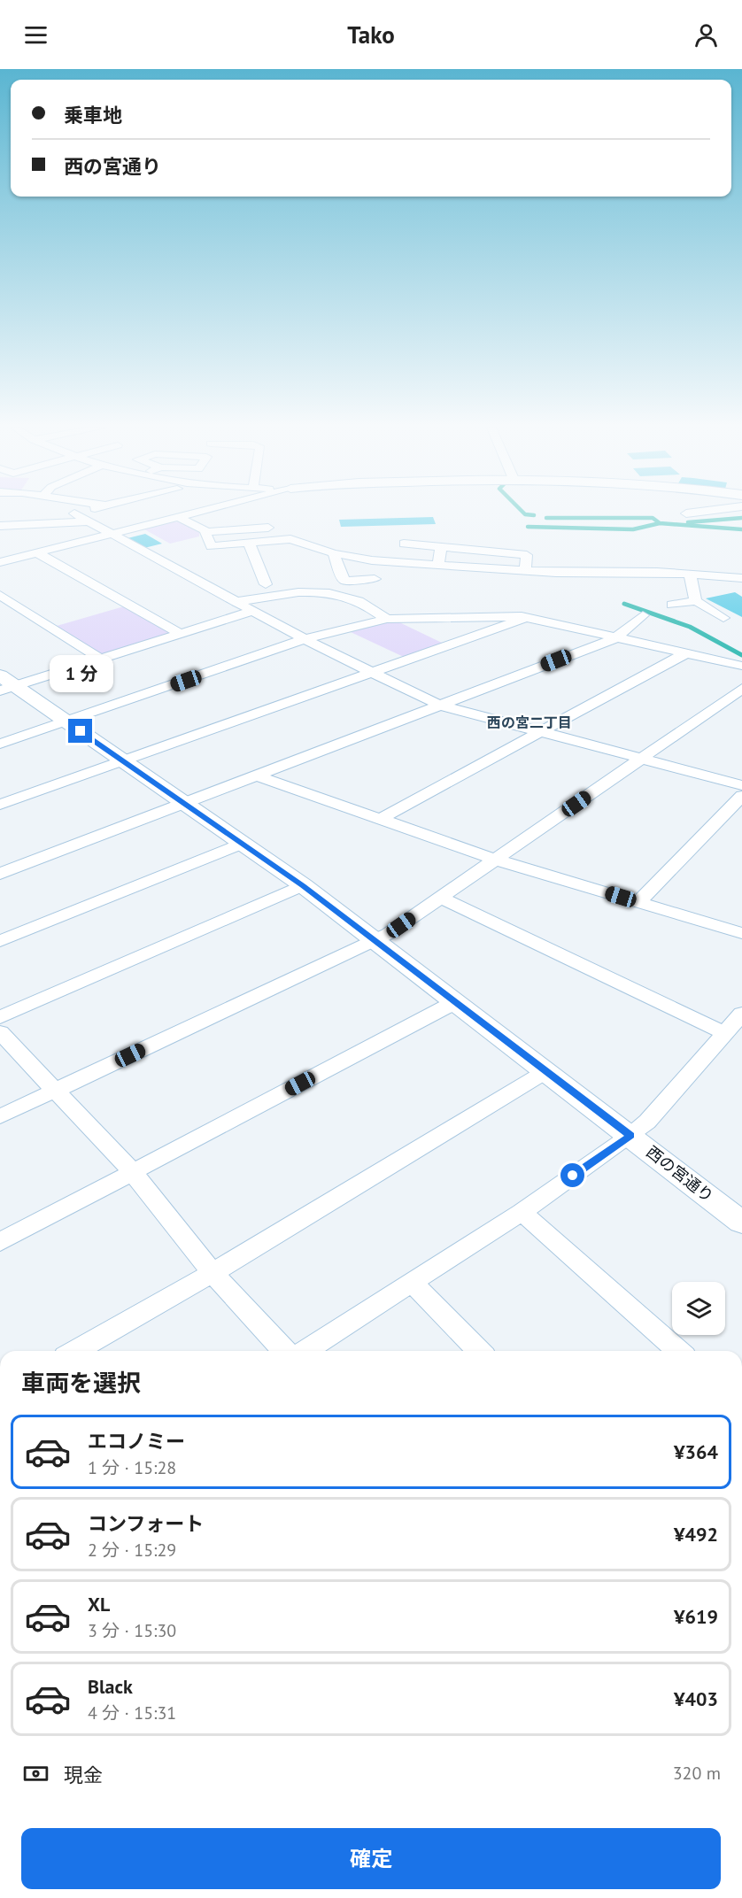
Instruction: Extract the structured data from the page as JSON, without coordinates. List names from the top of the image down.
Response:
{
  "streets": {
    "street": ["西の宮通り"]
  },
  "districts": ["西の宮二丁目"],
  "page": {
    "header": "Tako",
    "banner": ["乗車地", "西の宮通り"],
    "bubble": "1 分",
    "heading": "車両を選択",
    "list": [
      {
        "name": "エコノミー",
        "note": "1 分 · 15:28",
        "value": "¥364"
      },
      {
        "name": "コンフォート",
        "note": "2 分 · 15:29",
        "value": "¥492"
      },
      {
        "name": "XL",
        "note": "3 分 · 15:30",
        "value": "¥619"
      },
      {
        "name": "Black",
        "note": "4 分 · 15:31",
        "value": "¥403"
      }
    ],
    "pay": ["現金", "320 m"],
    "buttons": "確定"
  }
}
